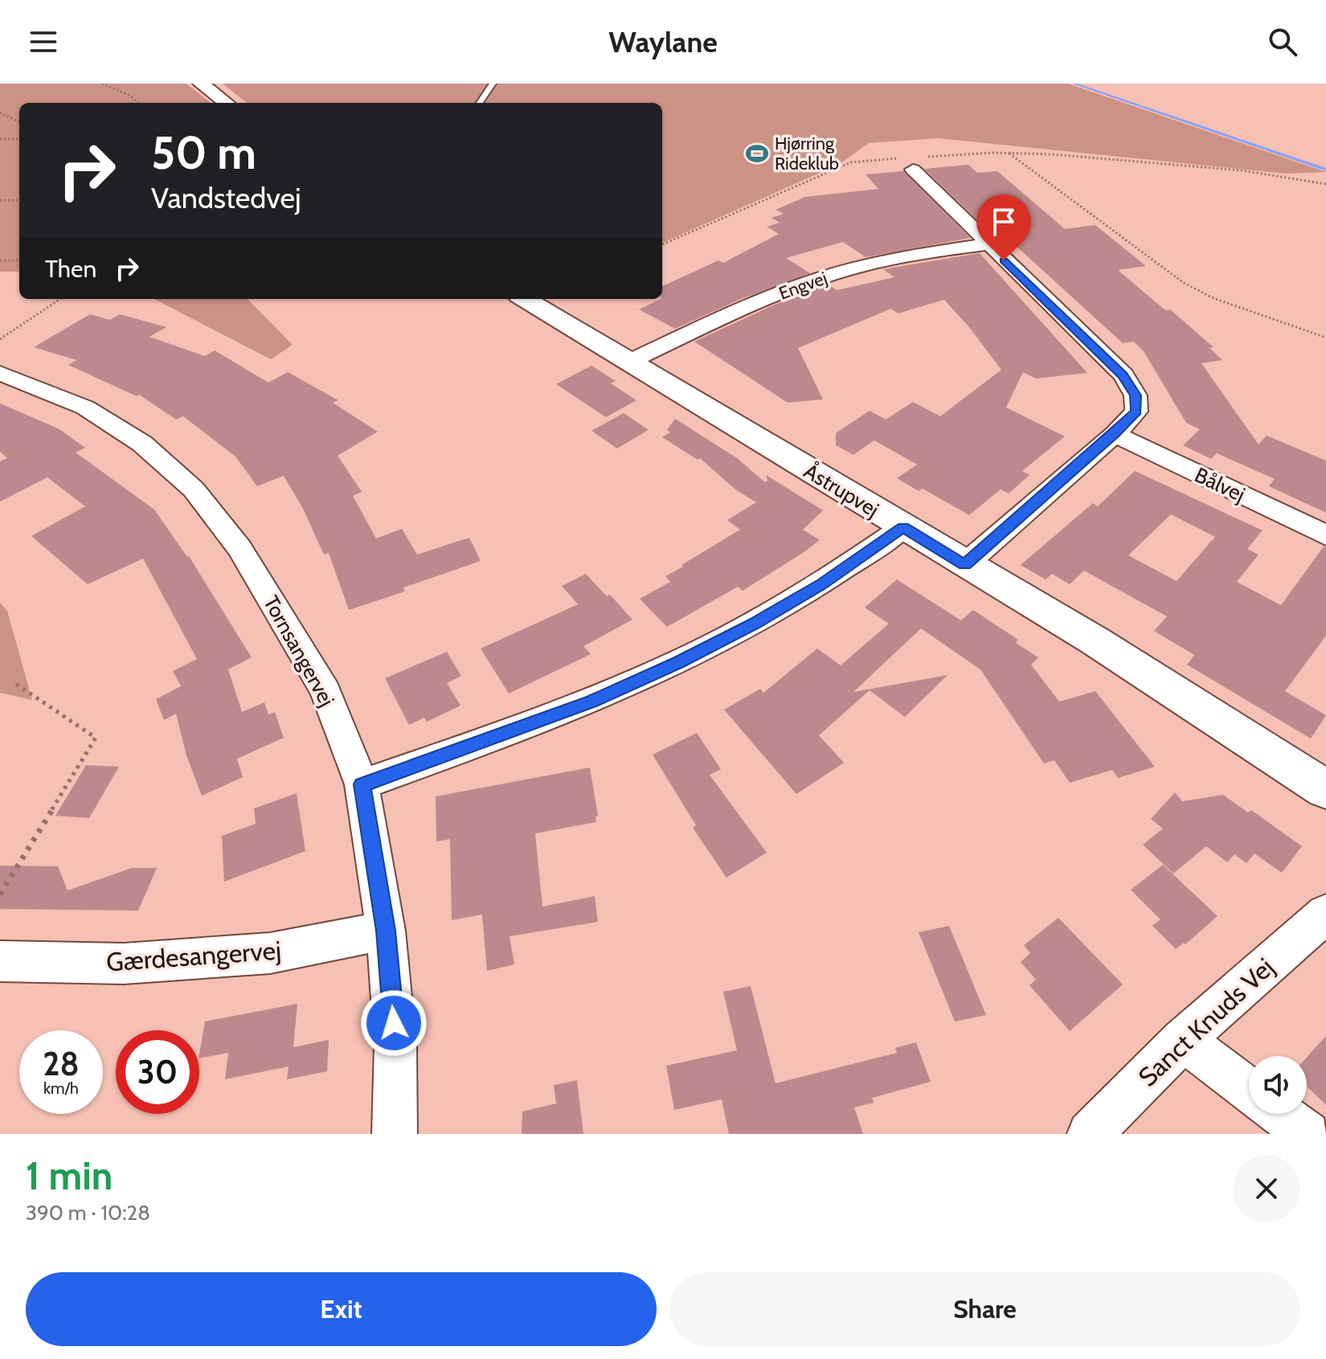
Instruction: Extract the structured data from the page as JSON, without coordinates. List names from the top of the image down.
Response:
{
  "streets": {
    "street": [
      "Engvej",
      "Bålvej",
      "Åstrupvej",
      "Tornsangervej",
      "Gærdesangervej",
      "Sanct Knuds Vej"
    ]
  },
  "crossings": [
    ["Engvej", "Åstrupvej"],
    ["Tornsangervej", "Gærdesangervej"]
  ],
  "places": {
    "sports": ["Hjørring Rideklub"]
  },
  "page": {
    "header": "Waylane",
    "turn": ["50 m", "Vandstedvej"],
    "then": "Then",
    "speed": "28 km/h",
    "limit": "30",
    "heading": ["1 min", "390 m · 10:28"],
    "buttons": ["Exit", "Share"]
  }
}
